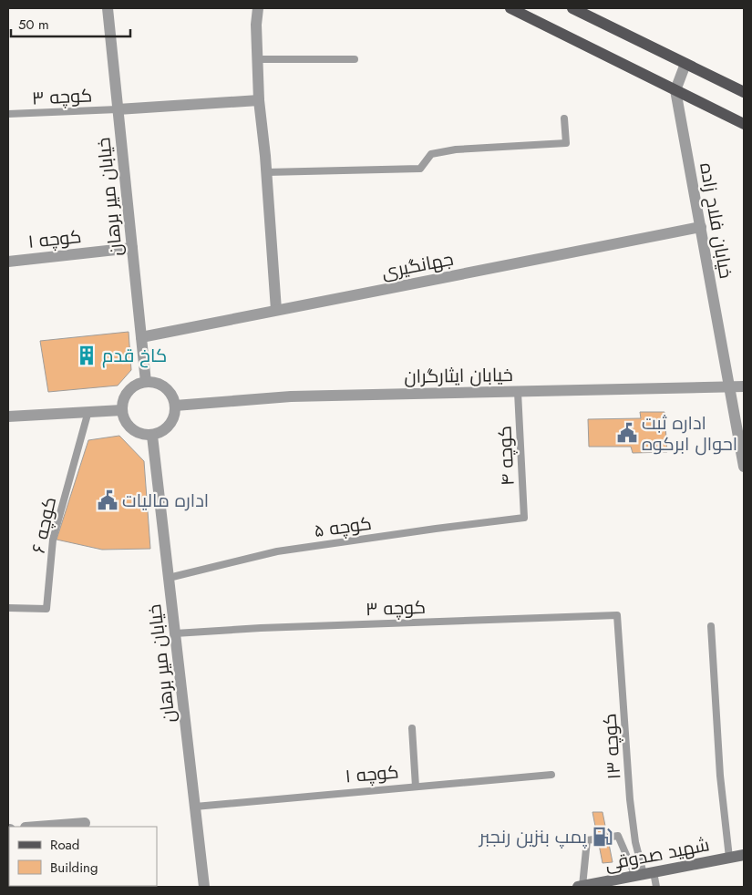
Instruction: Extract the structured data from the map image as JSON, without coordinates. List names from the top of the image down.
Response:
{
  "streets": {
    "main road": ["شهید صدوقی"],
    "street": [
      "خیابان میر برهان",
      "خیابان فلاح زاده",
      "کوچه ۱",
      "جهانگیری",
      "خیابان ایثارگران"
    ],
    "lane": [
      "کوچه ۳",
      "کوچه ۴",
      "کوچه ۶",
      "کوچه ۵",
      "کوچه ۱۳"
    ]
  },
  "crossings": [
    ["کوچه ۳", "خیابان میر برهان"],
    ["کوچه ۳", "کوچه ۱۳"],
    ["خیابان میر برهان", "کوچه ۱"],
    ["خیابان میر برهان", "جهانگیری"],
    ["خیابان میر برهان", "خیابان ایثارگران"],
    ["خیابان میر برهان", "کوچه ۵"],
    ["خیابان فلاح زاده", "جهانگیری"],
    ["خیابان فلاح زاده", "خیابان ایثارگران"],
    ["خیابان ایثارگران", "کوچه ۴"],
    ["کوچه ۴", "کوچه ۵"],
    ["کوچه ۱۳", "شهید صدوقی"]
  ],
  "places": {
    "building": ["کاخ قدم"],
    "public building": ["اداره ثبت احوال ابرکوه", "اداره مالیات"],
    "fuel station": ["پمپ بنزین رنجبر"]
  },
  "legend": ["Road", "Building"],
  "scale_bar": "50 m"
}
